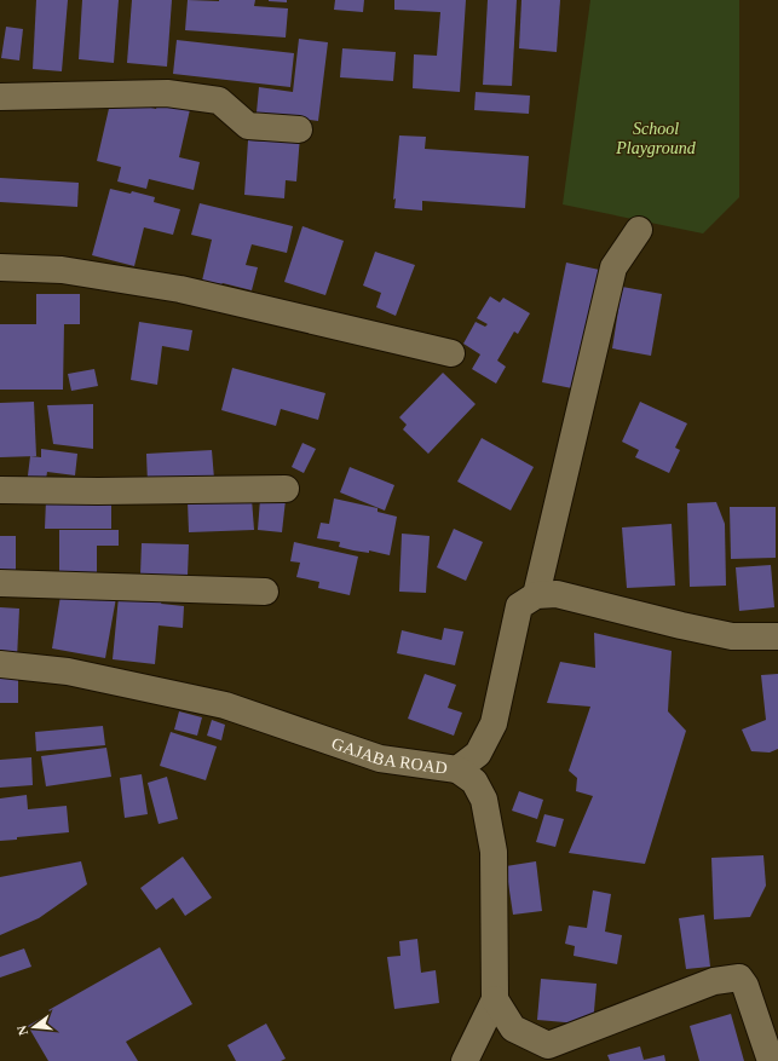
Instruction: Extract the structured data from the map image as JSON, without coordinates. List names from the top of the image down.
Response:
{
  "streets": {
    "street": ["GAJABA ROAD"]
  },
  "parks": ["School Playground"],
  "north": "left"
}
